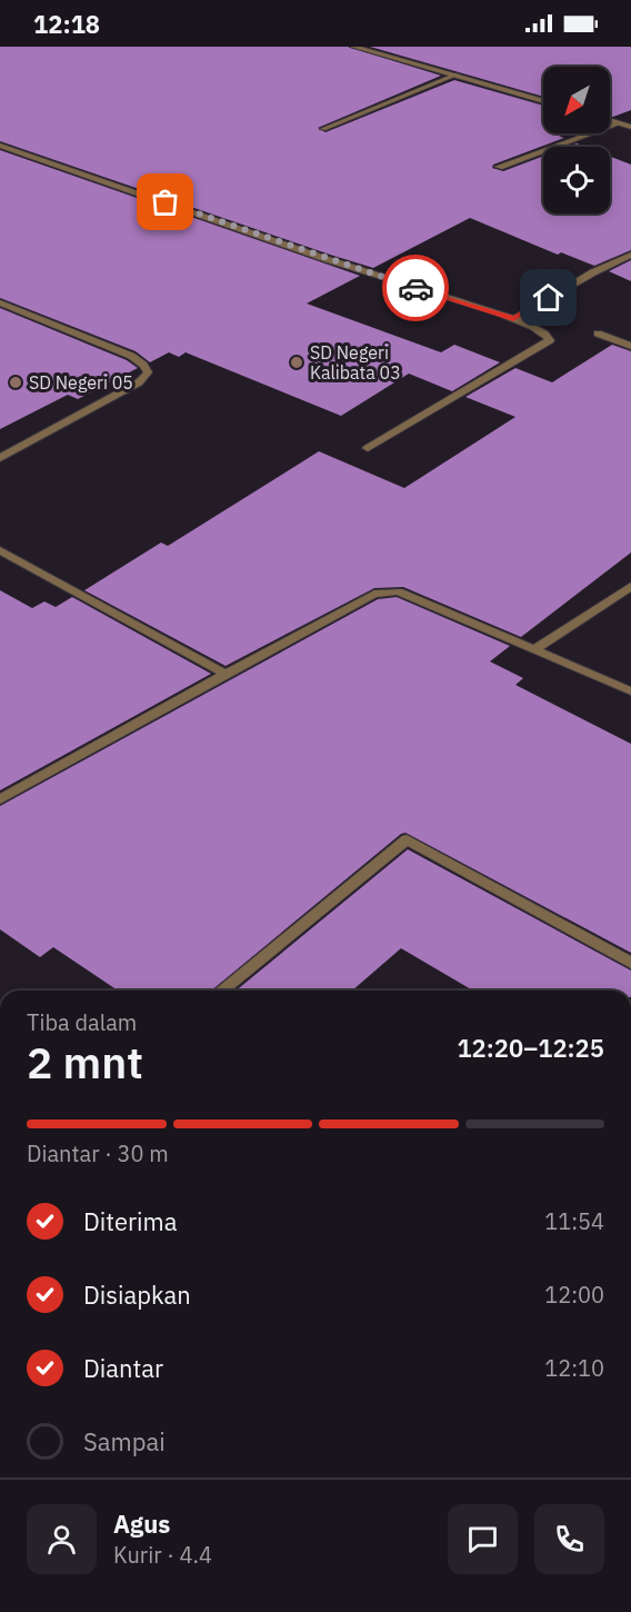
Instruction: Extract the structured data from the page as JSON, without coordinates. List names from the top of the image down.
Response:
{
  "places": ["SD Negeri Kalibata 03", "SD Negeri 05"],
  "north": "bottom left",
  "page": {
    "status": "12:18",
    "heading": ["2 mnt", "Tiba dalam", "12:20–12:25"],
    "panel": ["Agus", "Kurir · 4.4"],
    "bar": "Diantar · 30 m",
    "list": [
      ["Diterima", "11:54"],
      ["Disiapkan", "12:00"],
      ["Diantar", "12:10"],
      "Sampai"
    ]
  }
}
